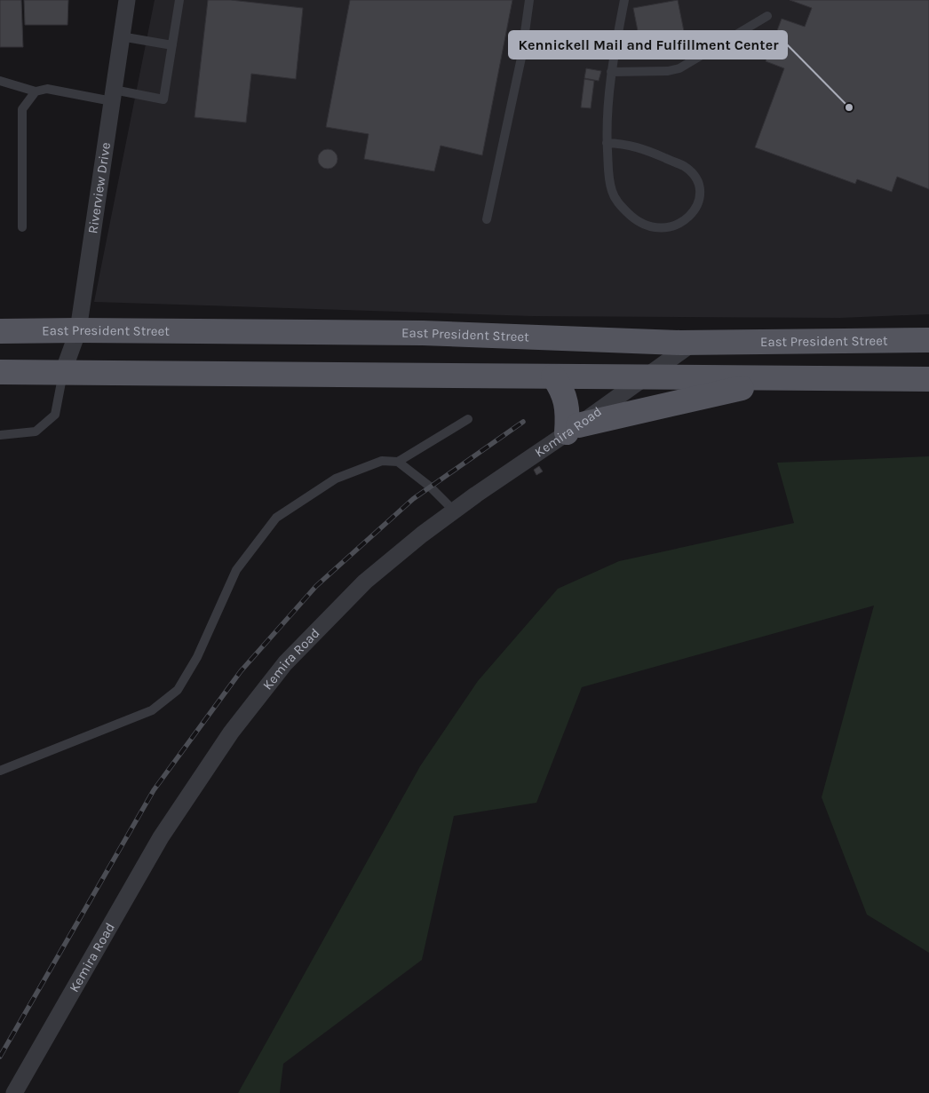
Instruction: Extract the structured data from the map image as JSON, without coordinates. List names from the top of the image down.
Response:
{
  "streets": {
    "main road": ["East President Street"],
    "street": ["Riverview Drive", "Kemira Road"]
  },
  "crossings": [
    ["Riverview Drive", "East President Street"],
    ["East President Street", "Kemira Road"]
  ],
  "places": ["Kennickell Mail and Fulfillment Center"]
}
